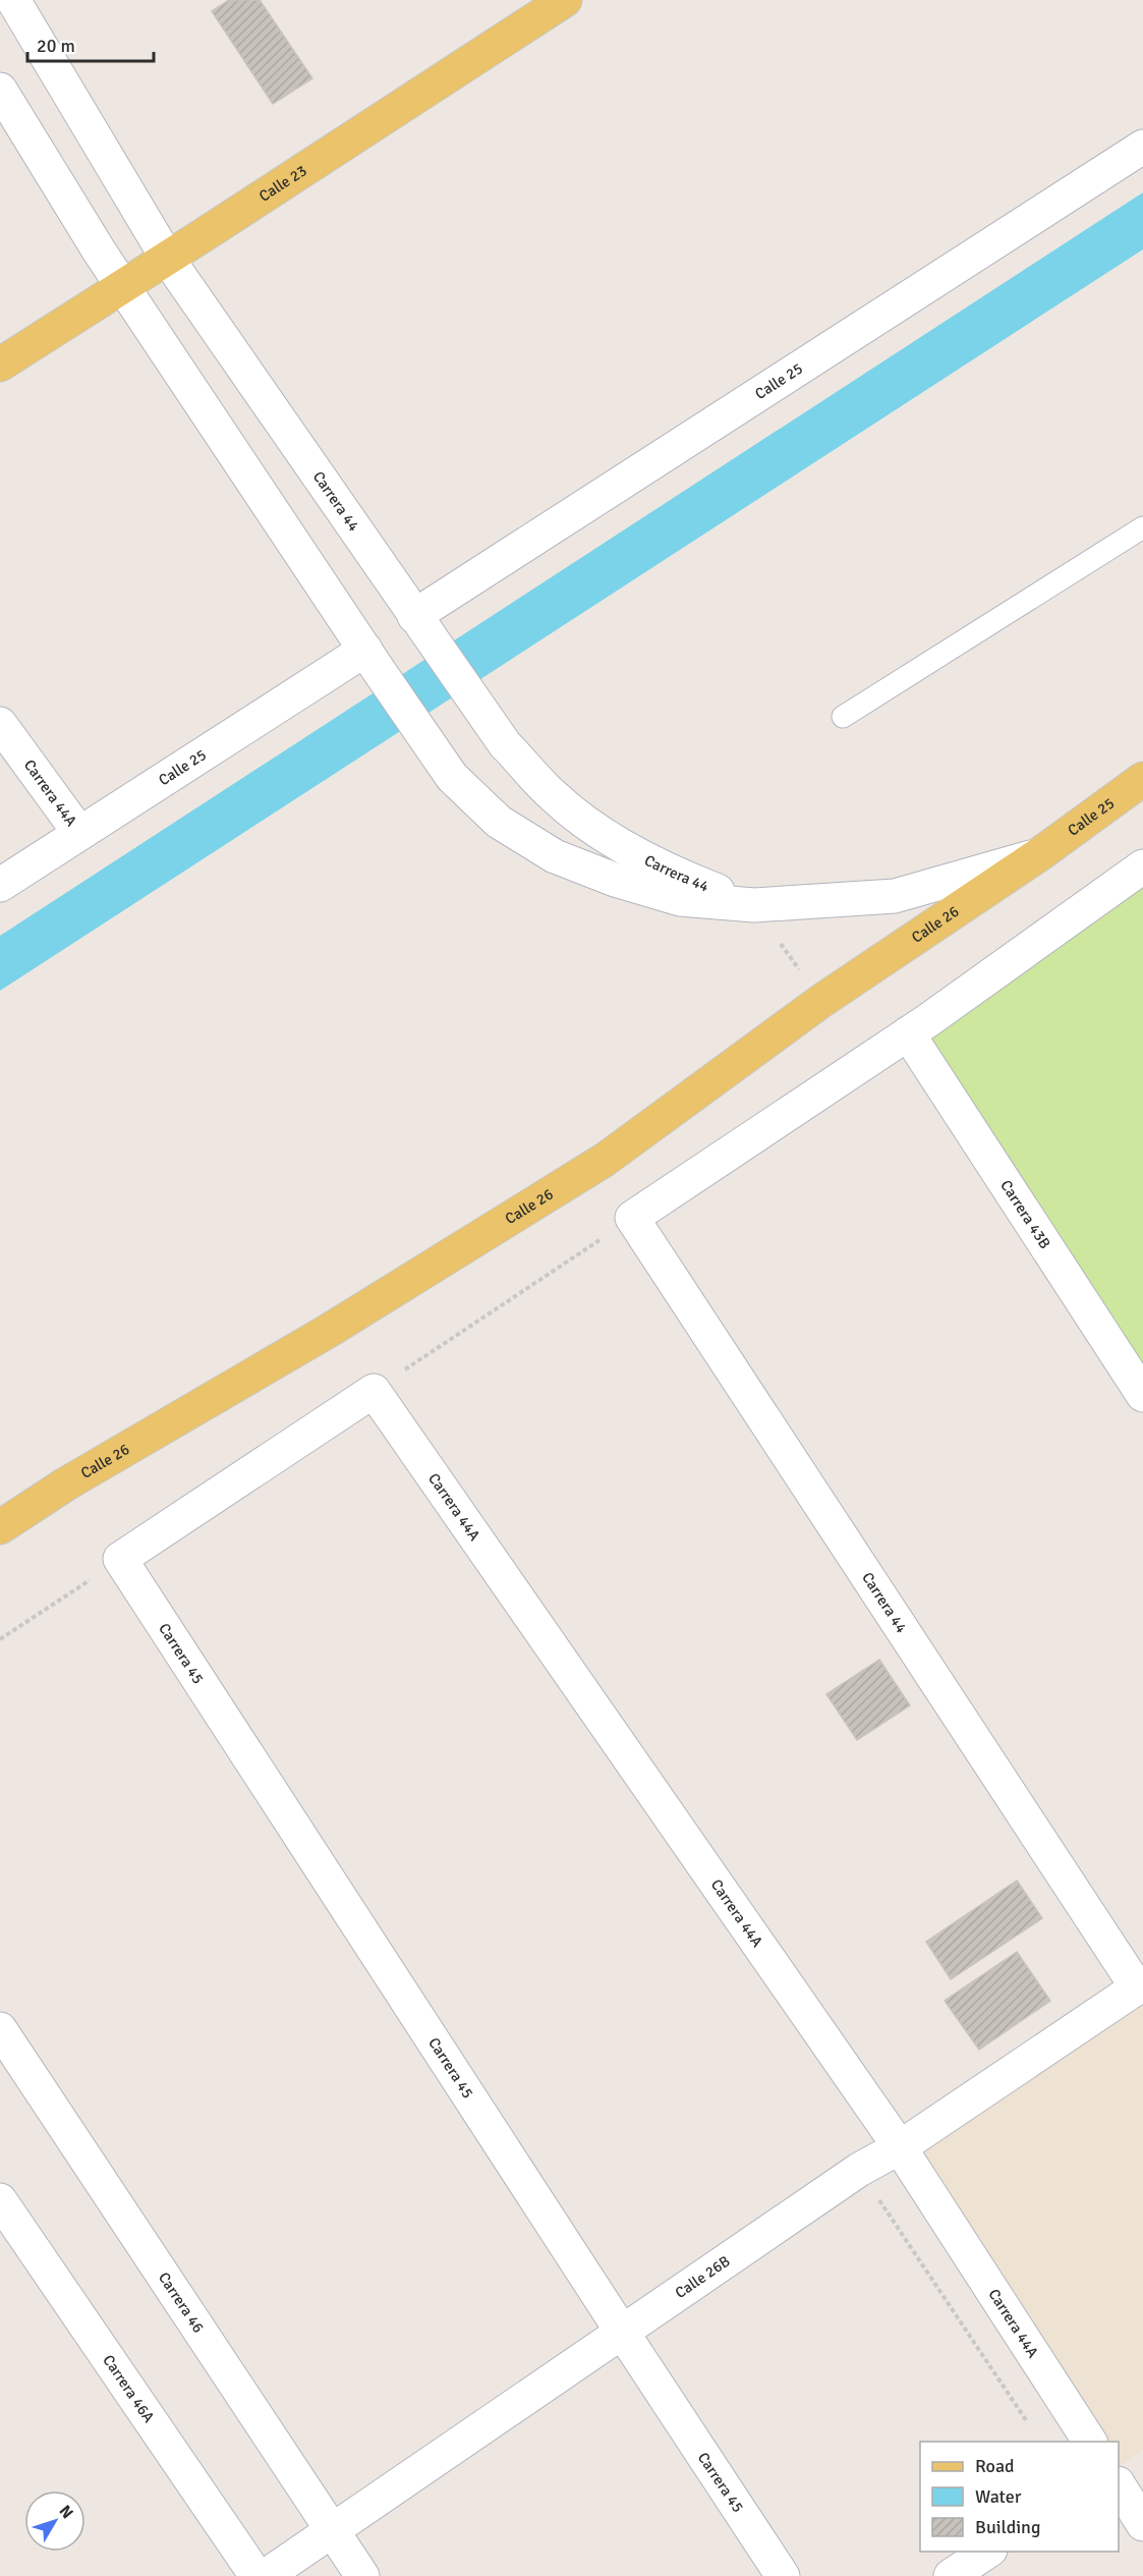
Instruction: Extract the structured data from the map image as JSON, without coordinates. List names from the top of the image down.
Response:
{
  "streets": {
    "main road": ["Calle 23", "Calle 25", "Calle 26"],
    "street": [
      "Carrera 44",
      "Carrera 44A",
      "Carrera 43B",
      "Carrera 45",
      "Calle 26B",
      "Carrera 46",
      "Carrera 46A"
    ]
  },
  "crossings": [
    ["Calle 23", "Carrera 44"],
    ["Calle 25", "Carrera 44"],
    ["Calle 25", "Carrera 44A"],
    ["Calle 25", "Calle 26"],
    ["Carrera 44", "Calle 26"],
    ["Carrera 44", "Calle 26B"],
    ["Carrera 44A", "Calle 26B"],
    ["Carrera 45", "Calle 26B"],
    ["Calle 26B", "Carrera 46"]
  ],
  "legend": ["Road", "Water", "Building"],
  "scale_bar": "20 m",
  "north": "top right"
}
